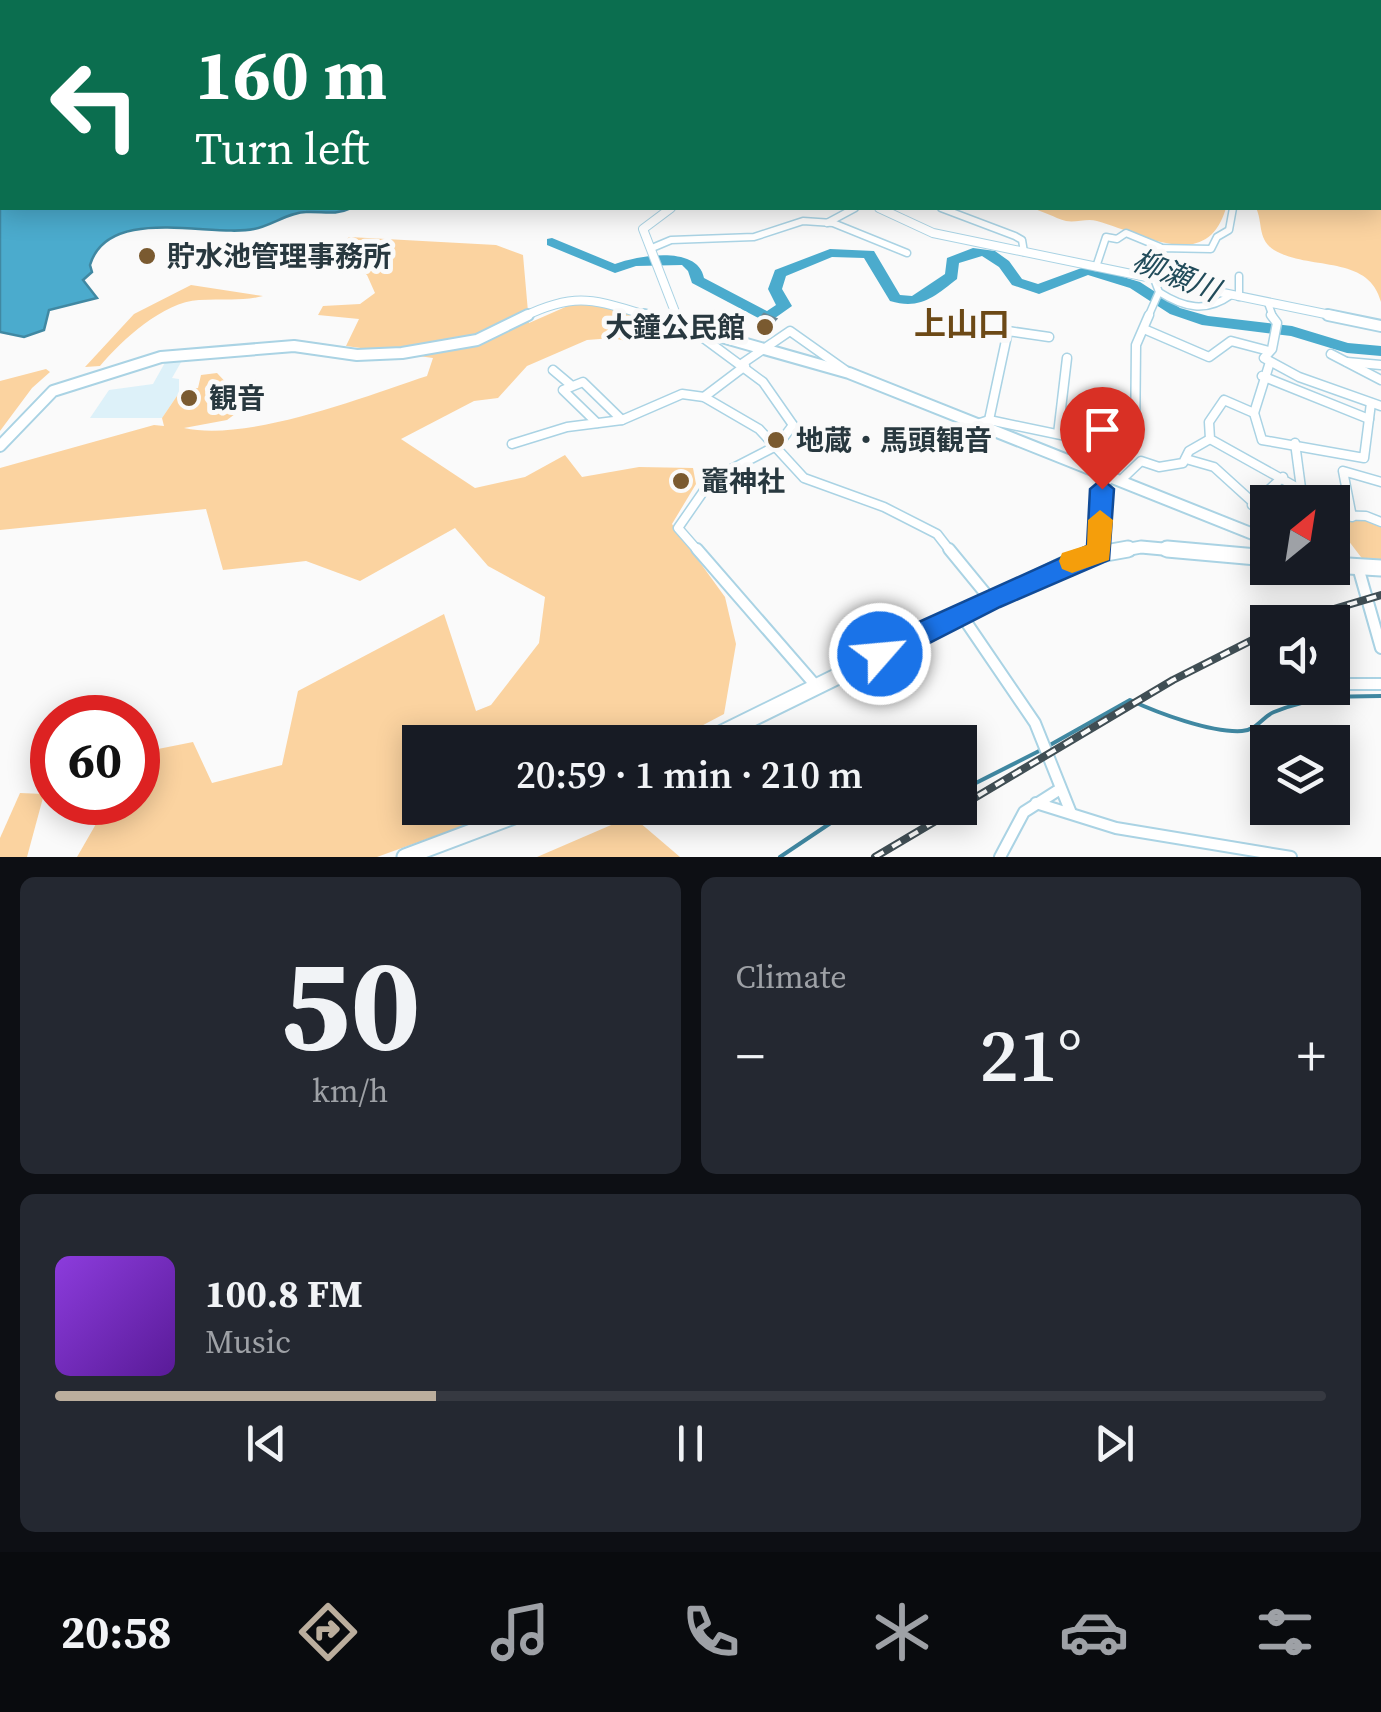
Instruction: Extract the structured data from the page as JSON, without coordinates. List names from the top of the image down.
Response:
{
  "districts": ["上山口"],
  "water": ["柳瀬川"],
  "places": [
    "貯水池管理事務所",
    "大鐘公民館",
    "観音",
    "地蔵・馬頭観音",
    "竈神社"
  ],
  "north": "top right",
  "page": {
    "turn": ["160 m", "Turn left"],
    "limit": "60",
    "trip": "20:59 · 1 min · 210 m",
    "tile": [
      ["50", "km/h"],
      "Climate"
    ],
    "heat": ["−", "21°", "+"],
    "song": ["100.8 FM", "Music"],
    "tabs": "20:58"
  }
}
